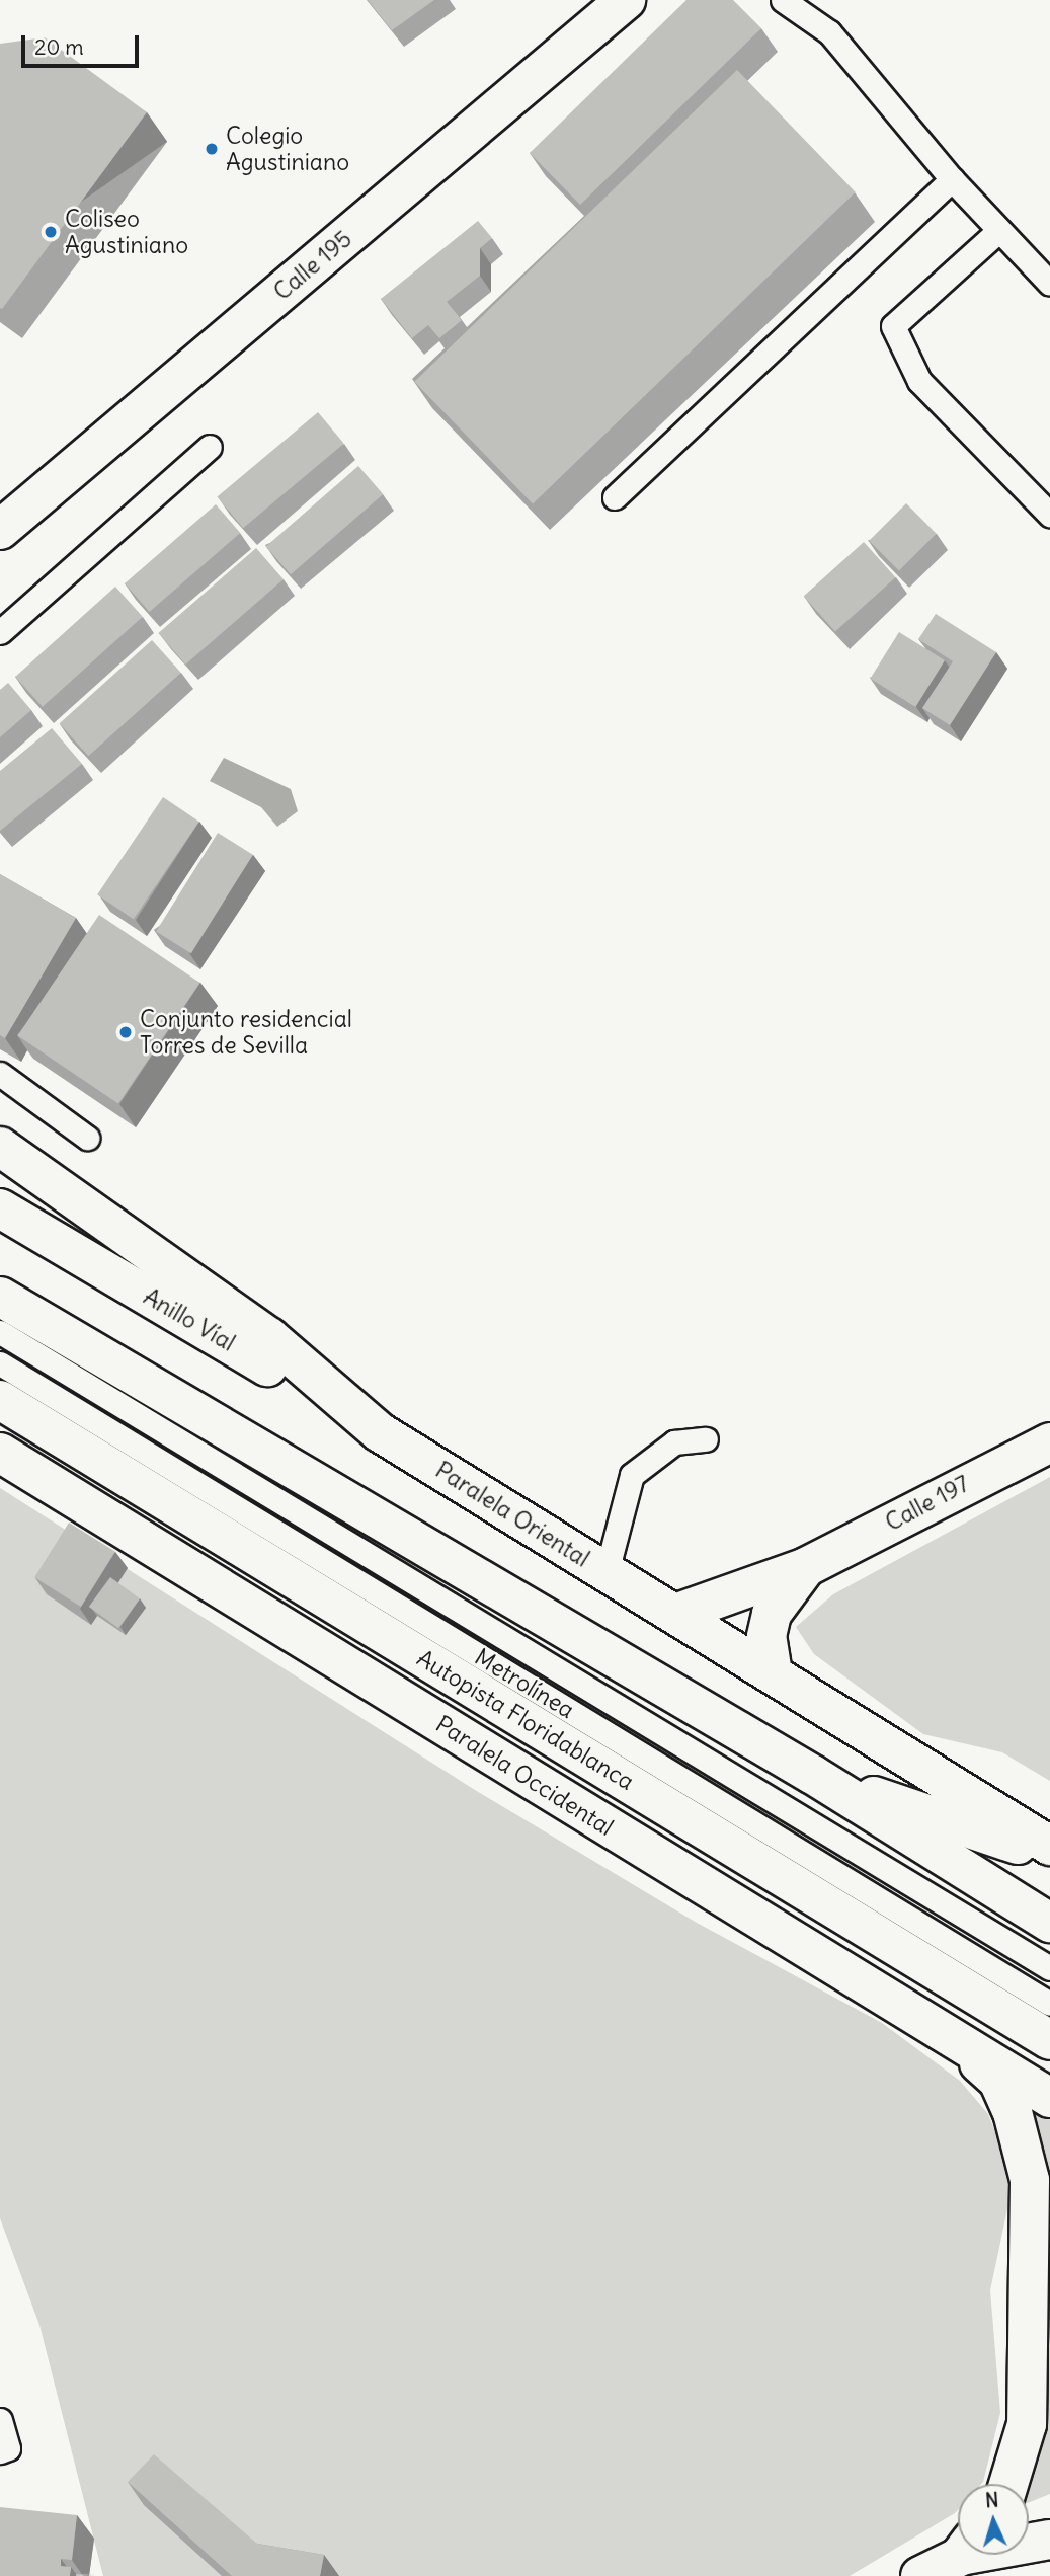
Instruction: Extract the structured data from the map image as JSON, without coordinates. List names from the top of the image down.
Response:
{
  "streets": {
    "main road": [
      "Calle 195",
      "Anillo Víal",
      "Calle 197",
      "Paralela Oriental",
      "Autopista Floridablanca",
      "Paralela Occidental"
    ],
    "lane": ["Metrolínea"]
  },
  "crossings": [
    ["Anillo Víal", "Paralela Oriental"],
    ["Calle 197", "Paralela Oriental"]
  ],
  "places": ["Colegio Agustiniano", "Coliseo Agustiniano", "Conjunto residencial Torres de Sevilla"],
  "scale_bar": "20 m",
  "north": "top"
}
